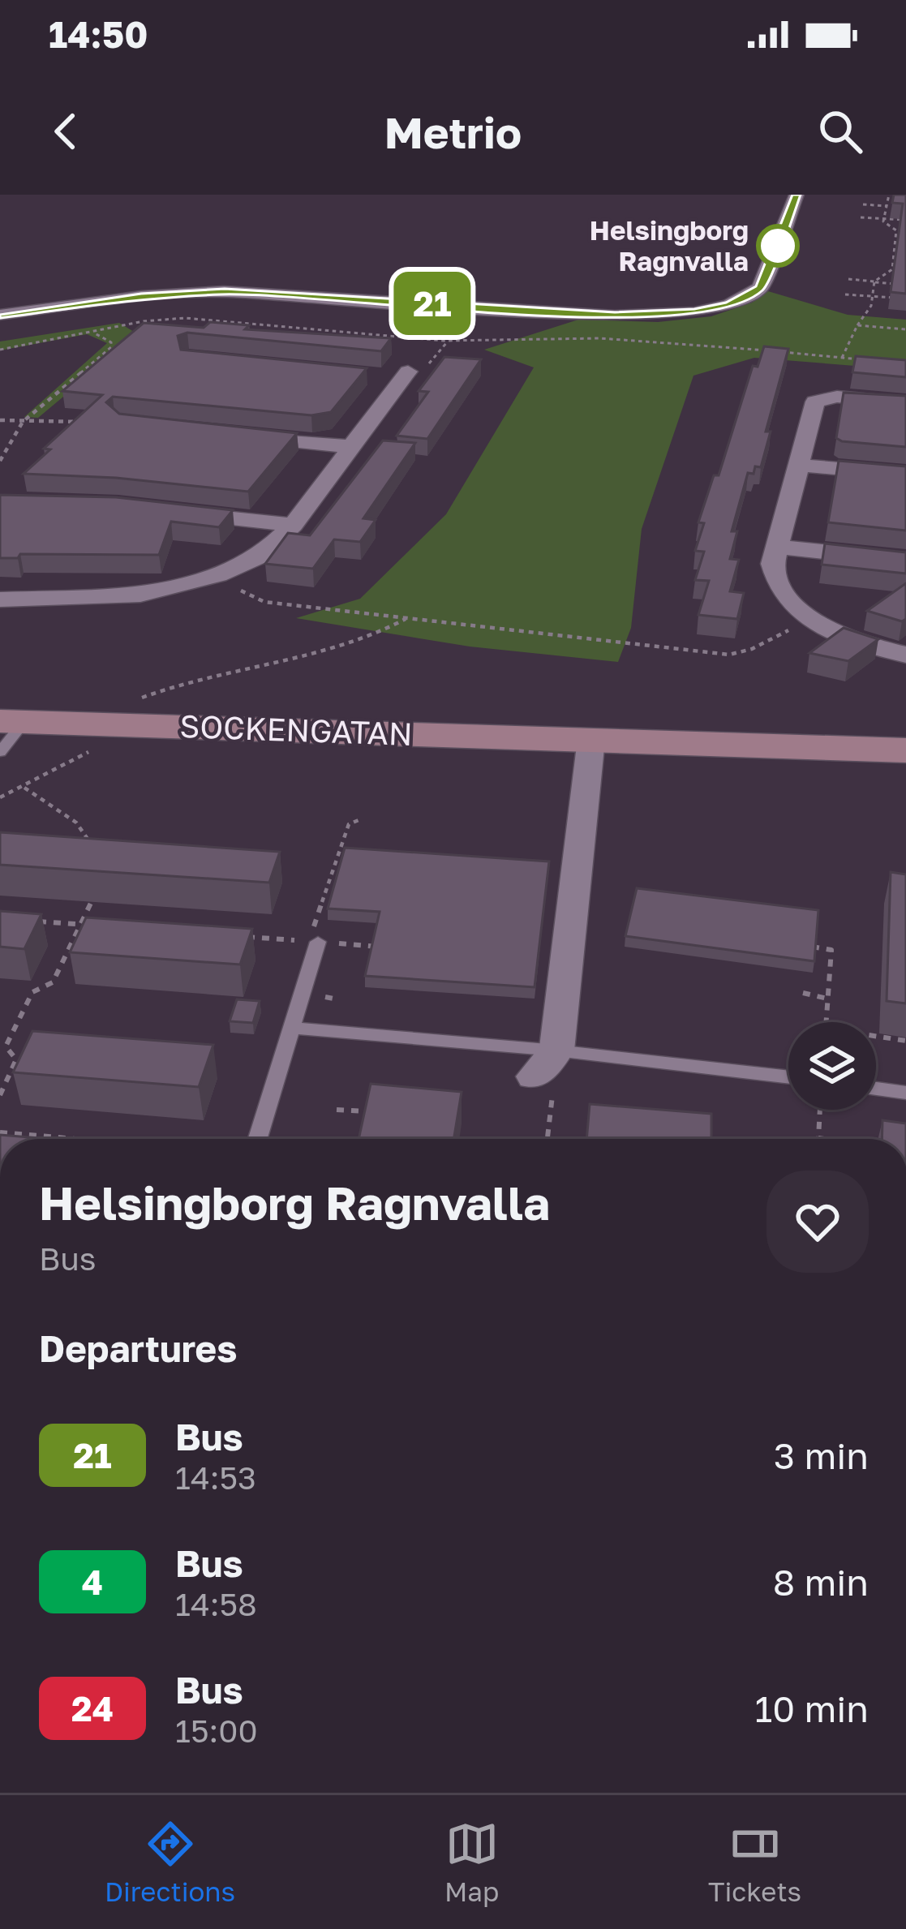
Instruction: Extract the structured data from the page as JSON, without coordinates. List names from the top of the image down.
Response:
{
  "streets": {
    "street": ["SOCKENGATAN"]
  },
  "places": ["Helsingborg Ragnvalla"],
  "lines": ["bus line 21"],
  "page": {
    "status": "14:50",
    "header": "Metrio",
    "on_map": "21",
    "heading": [
      ["Helsingborg Ragnvalla", "Bus"],
      "Departures"
    ],
    "list": [
      {
        "mark": "21",
        "name": "Bus",
        "note": "14:53",
        "value": "3 min"
      },
      {
        "mark": "4",
        "name": "Bus",
        "note": "14:58",
        "value": "8 min"
      },
      {
        "mark": "24",
        "name": "Bus",
        "note": "15:00",
        "value": "10 min"
      }
    ],
    "tabs": ["Directions", "Map", "Tickets"]
  }
}
